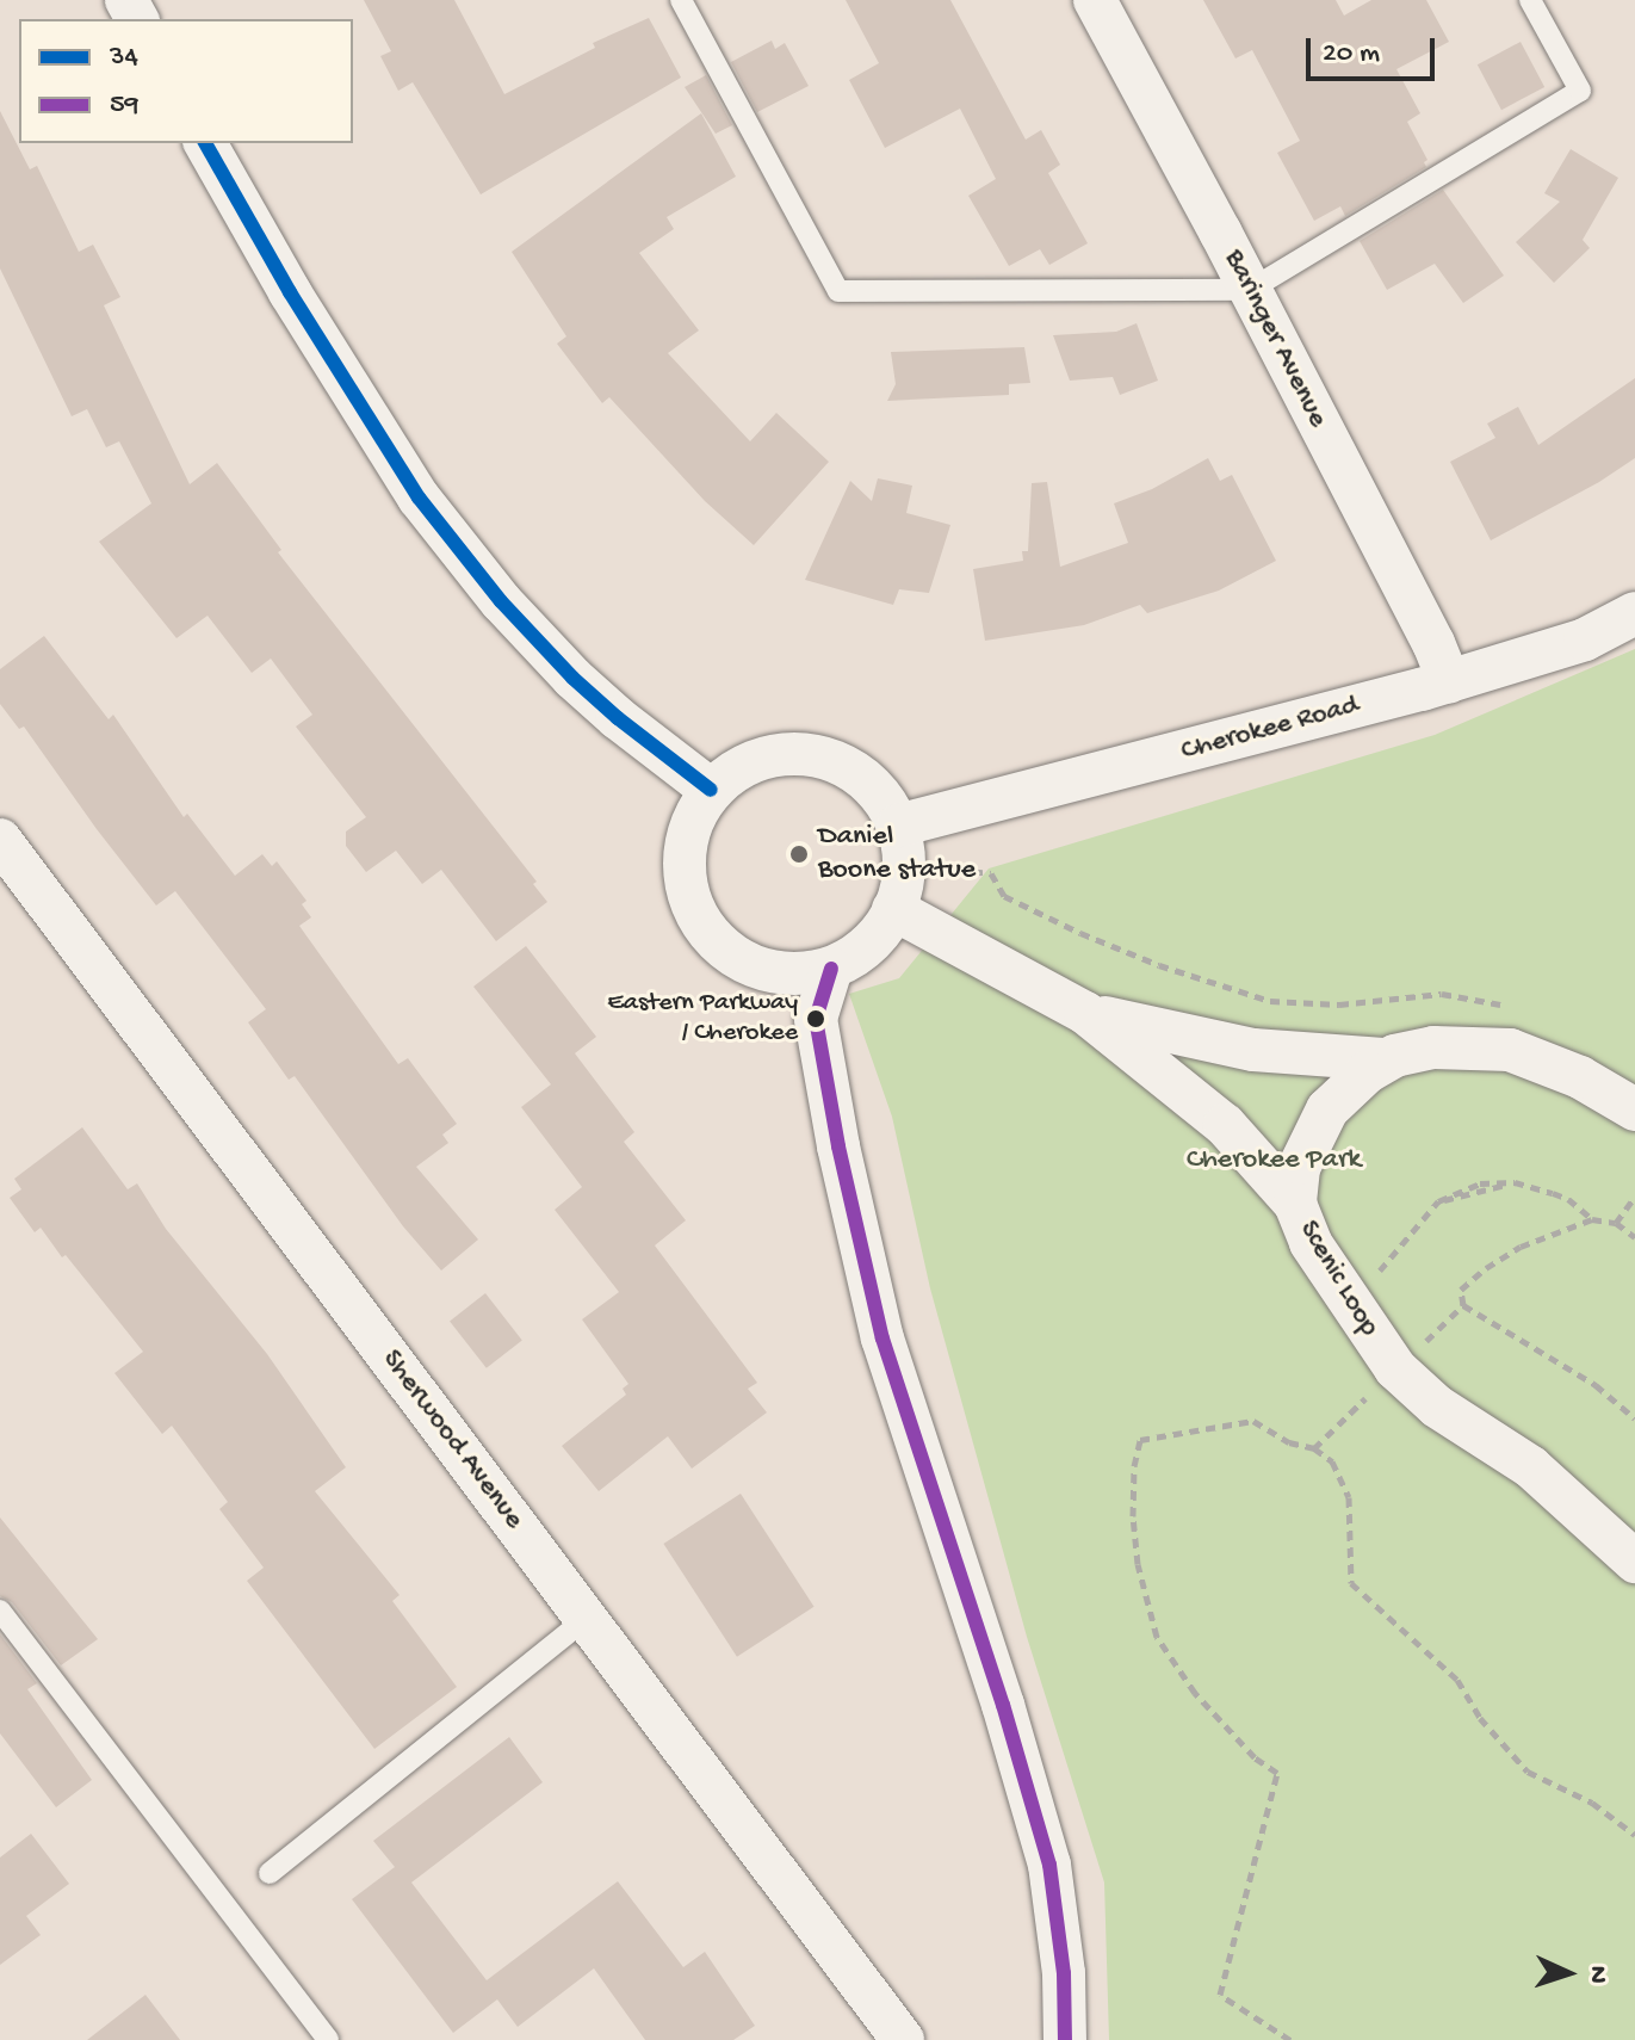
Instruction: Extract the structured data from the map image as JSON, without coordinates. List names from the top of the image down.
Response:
{
  "streets": {
    "street": [
      "Baringer Avenue",
      "Cherokee Road",
      "Scenic Loop",
      "Sherwood Avenue"
    ]
  },
  "crossings": [
    ["Baringer Avenue", "Cherokee Road"]
  ],
  "parks": ["Cherokee Park"],
  "places": ["Daniel Boone statue", "Eastern Parkway / Cherokee"],
  "lines": ["transit line 34", "transit line 59"],
  "legend": ["34", "59"],
  "scale_bar": "20 m",
  "north": "right"
}
